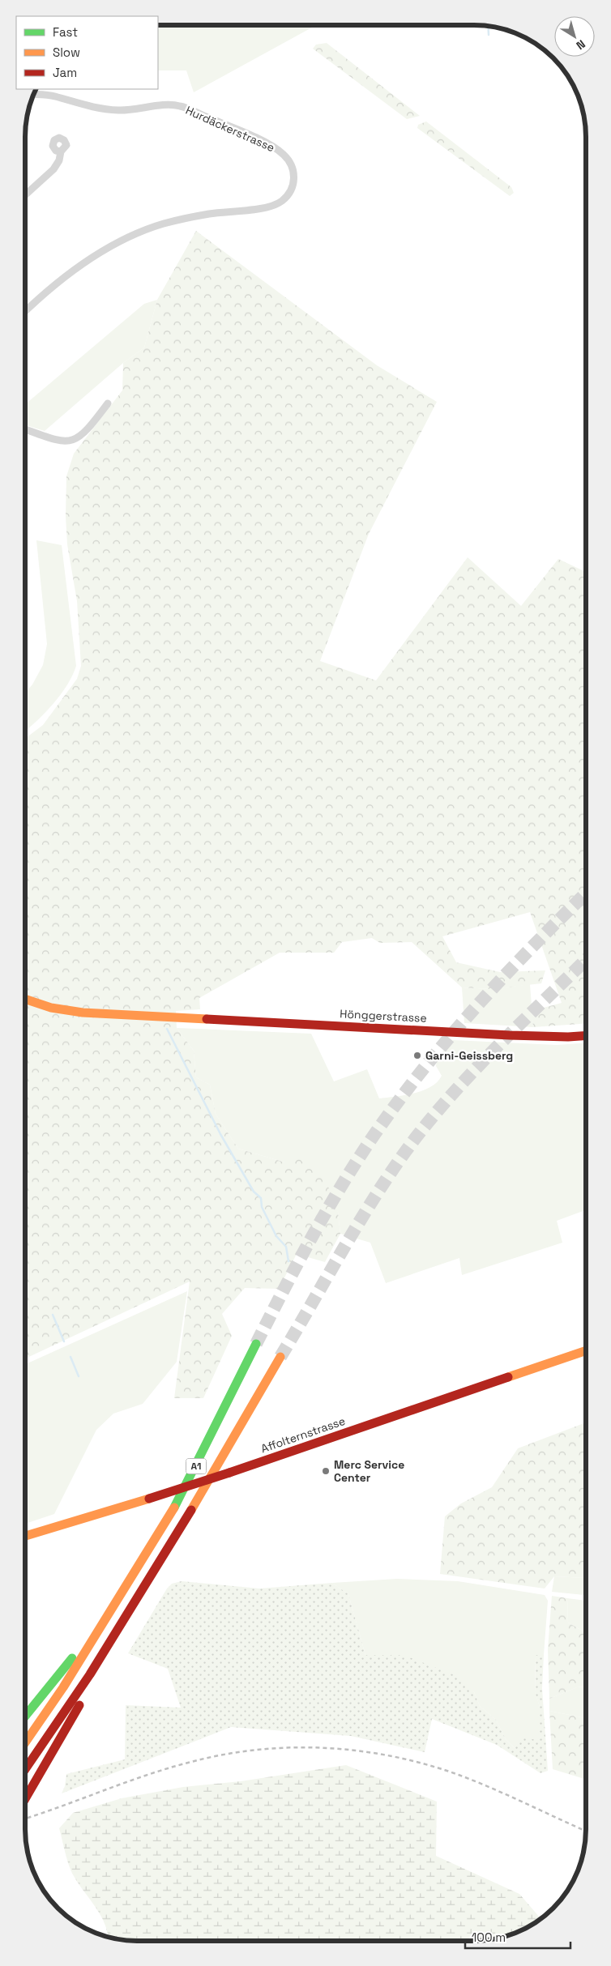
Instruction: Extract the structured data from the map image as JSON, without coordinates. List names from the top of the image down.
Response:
{
  "streets": {
    "main road": ["Hönggerstrasse", "Affolternstrasse", "A1"],
    "street": ["Hurdäckerstrasse"]
  },
  "places": ["Garni-Geissberg", "Merc Service Center"],
  "legend": ["Fast", "Slow", "Jam"],
  "scale_bar": "100 m",
  "north": "bottom right"
}
